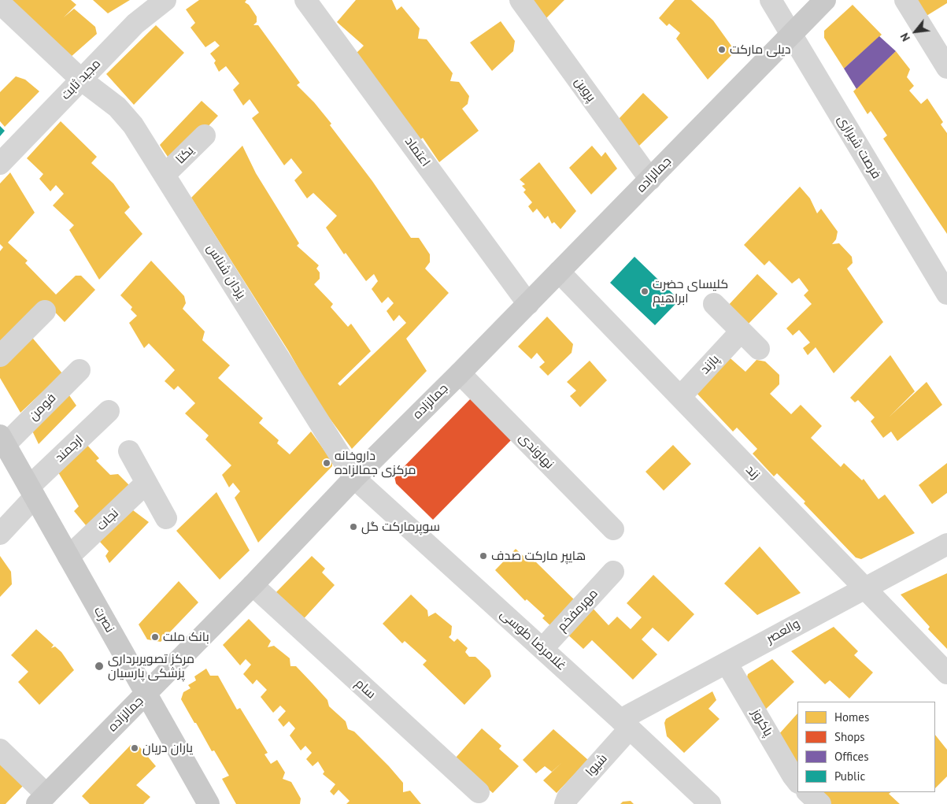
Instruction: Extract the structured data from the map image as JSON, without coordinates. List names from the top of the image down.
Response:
{
  "streets": {
    "main road": ["جمالزاده", "نصرت"],
    "street": [
      "مجید ثابت",
      "پروین",
      "فرصت شیرازی",
      "اعتماد",
      "یکتا",
      "یزدان شناس",
      "پازند",
      "فومن",
      "ارجمند",
      "نهاوندی",
      "زند",
      "نجات",
      "مهرمفخم",
      "والعصر",
      "غلامرضا طوسی",
      "سام",
      "پاکروز",
      "شیوا"
    ]
  },
  "crossings": [
    ["مجید ثابت", "یزدان شناس"],
    ["پروین", "جمالزاده"],
    ["فرصت شیرازی", "جمالزاده"],
    ["اعتماد", "جمالزاده"],
    ["یکتا", "یزدان شناس"],
    ["جمالزاده", "یزدان شناس"],
    ["جمالزاده", "نهاوندی"],
    ["جمالزاده", "زند"],
    ["جمالزاده", "نصرت"],
    ["جمالزاده", "غلامرضا طوسی"],
    ["جمالزاده", "سام"],
    ["یزدان شناس", "غلامرضا طوسی"],
    ["پازند", "زند"],
    ["فومن", "نصرت"],
    ["ارجمند", "نصرت"],
    ["زند", "والعصر"],
    ["نجات", "نصرت"],
    ["مهرمفخم", "غلامرضا طوسی"],
    ["والعصر", "غلامرضا طوسی"],
    ["والعصر", "پاکروز"],
    ["والعصر", "شیوا"],
    ["غلامرضا طوسی", "شیوا"]
  ],
  "places": [
    "دیلی مارکت",
    "کلیسای حضرت ابراهیم",
    "داروخانه مرکزی جمالزاده",
    "سوپرمارکت گل",
    "هايپر ماركت صدف",
    "بانک ملت",
    "مرکز تصویربرداری پزشکی پارسیان",
    "یاران دریان"
  ],
  "legend": [
    "Homes",
    "Shops",
    "Offices",
    "Public"
  ],
  "north": "bottom left"
}
